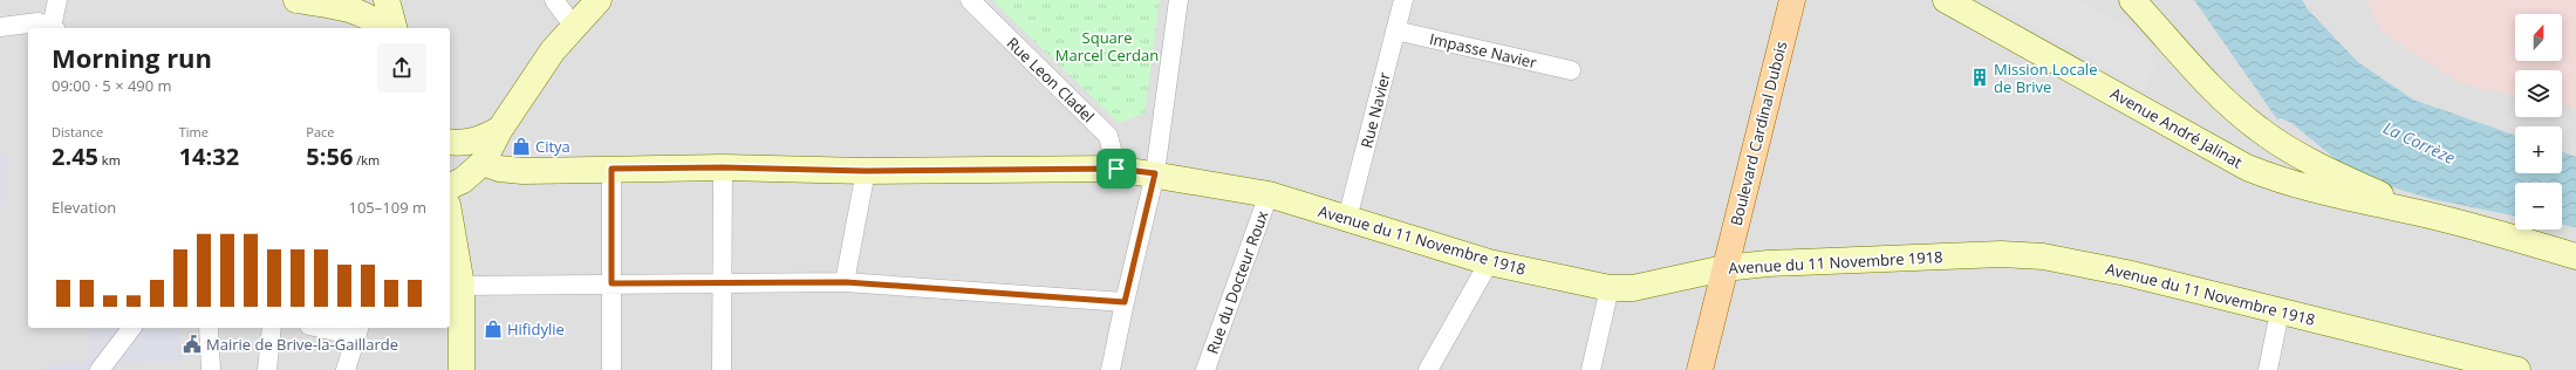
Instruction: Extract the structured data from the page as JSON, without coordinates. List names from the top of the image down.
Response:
{
  "streets": {
    "main road": ["Boulevard Cardinal Dubois"],
    "street": [
      "Impasse Navier",
      "Rue Leon Cladel",
      "Rue Navier",
      "Avenue André Jalinat",
      "Avenue du 11 Novembre 1918",
      "Rue du Docteur Roux"
    ]
  },
  "crossings": [
    ["Impasse Navier", "Rue Navier"],
    ["Rue Leon Cladel", "Avenue du 11 Novembre 1918"],
    ["Rue Navier", "Avenue du 11 Novembre 1918"],
    ["Boulevard Cardinal Dubois", "Avenue du 11 Novembre 1918"],
    ["Avenue du 11 Novembre 1918", "Rue du Docteur Roux"]
  ],
  "water": ["La Corrèze"],
  "parks": ["Square Marcel Cerdan"],
  "places": {
    "building": ["Mission Locale de Brive"],
    "shop": ["Citya", "Hifidylie"],
    "public building": ["Mairie de Brive-la-Gaillarde"]
  },
  "north": "top",
  "page": {
    "map_buttons": ["+", "−"],
    "heading": ["Morning run", "09:00 · 5 × 490 m"],
    "stats": [
      ["Distance", "2.45 km"],
      ["Time", "14:32"],
      ["Pace", "5:56 /km"]
    ],
    "chart": ["Elevation", "105–109 m"]
  }
}
